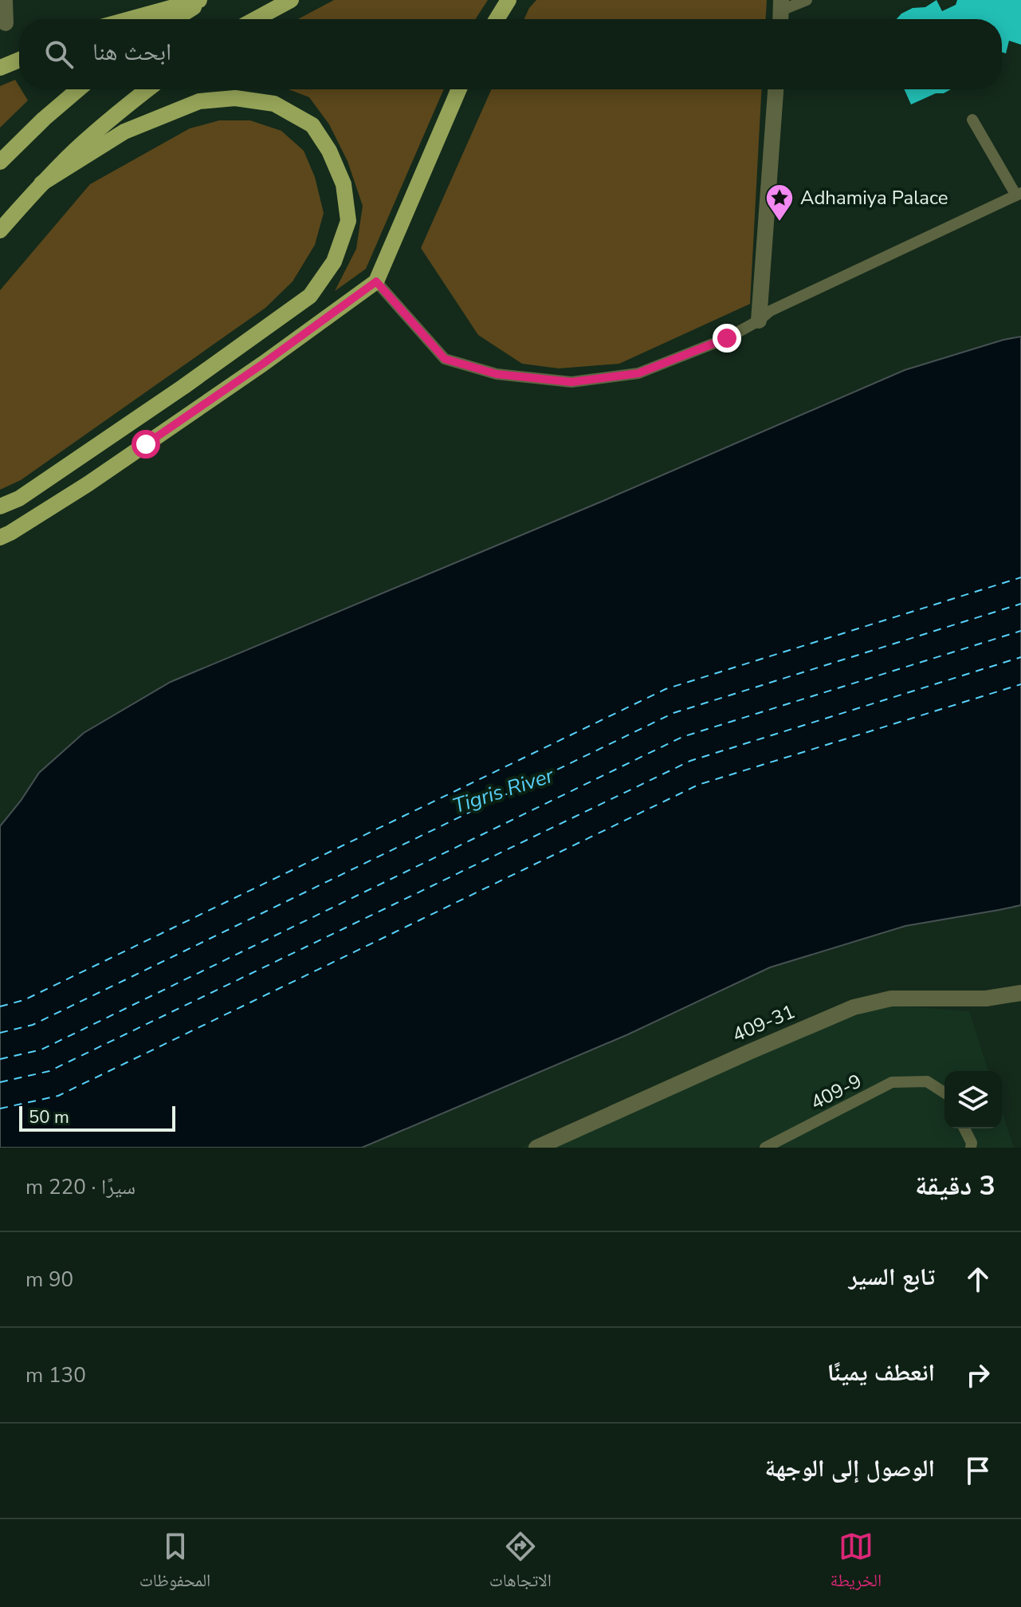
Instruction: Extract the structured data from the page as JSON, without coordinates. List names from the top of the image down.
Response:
{
  "streets": {
    "street": ["409-31"],
    "lane": ["409-9"]
  },
  "water": ["Tigris River"],
  "places": {
    "place": ["Adhamiya Palace"]
  },
  "scale_bar": "50 m",
  "page": {
    "search": "ابحث هنا",
    "scale": "50 m",
    "heading": ["3 دقيقة", "سيرًا · 220 m"],
    "list": [
      ["تابع السير", "90 m"],
      ["انعطف يمينًا", "130 m"],
      "الوصول إلى الوجهة"
    ],
    "nav": ["الخريطة", "الاتجاهات", "المحفوظات"]
  }
}
